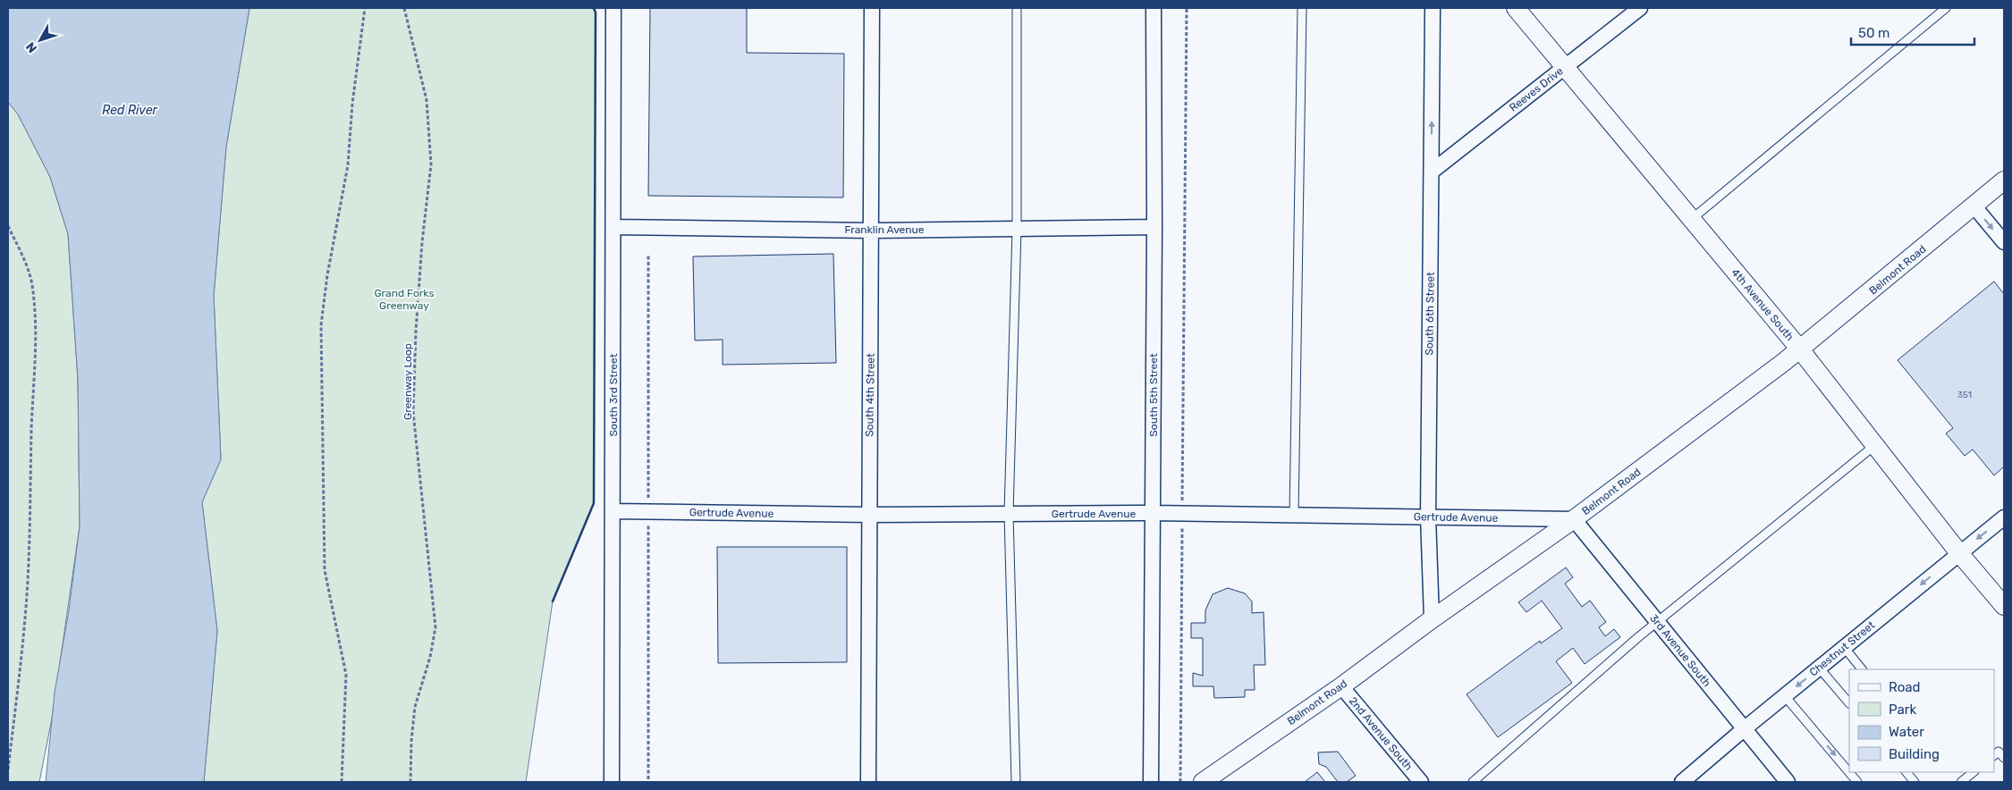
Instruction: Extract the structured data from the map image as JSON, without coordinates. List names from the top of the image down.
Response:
{
  "streets": {
    "street": [
      "Reeves Drive",
      "Franklin Avenue",
      "Belmont Road",
      "4th Avenue South",
      "South 6th Street",
      "South 3rd Street",
      "South 4th Street",
      "South 5th Street",
      "Gertrude Avenue",
      "Chestnut Street",
      "3rd Avenue South",
      "2nd Avenue South"
    ],
    "path": ["Greenway Loop"]
  },
  "crossings": [
    ["Reeves Drive", "4th Avenue South"],
    ["Reeves Drive", "South 6th Street"],
    ["Franklin Avenue", "South 3rd Street"],
    ["Franklin Avenue", "South 4th Street"],
    ["Franklin Avenue", "South 5th Street"],
    ["Belmont Road", "4th Avenue South"],
    ["Belmont Road", "South 6th Street"],
    ["Belmont Road", "Gertrude Avenue"],
    ["Belmont Road", "3rd Avenue South"],
    ["Belmont Road", "2nd Avenue South"],
    ["4th Avenue South", "Chestnut Street"],
    ["South 6th Street", "Gertrude Avenue"],
    ["South 3rd Street", "Gertrude Avenue"],
    ["South 4th Street", "Gertrude Avenue"],
    ["South 5th Street", "Gertrude Avenue"],
    ["Gertrude Avenue", "3rd Avenue South"],
    ["Chestnut Street", "3rd Avenue South"]
  ],
  "one_way": ["Chestnut Street"],
  "water": ["Red River"],
  "parks": ["Grand Forks Greenway"],
  "house_numbers": ["351"],
  "legend": [
    "Road",
    "Park",
    "Water",
    "Building"
  ],
  "scale_bar": "50 m",
  "north": "bottom left"
}
